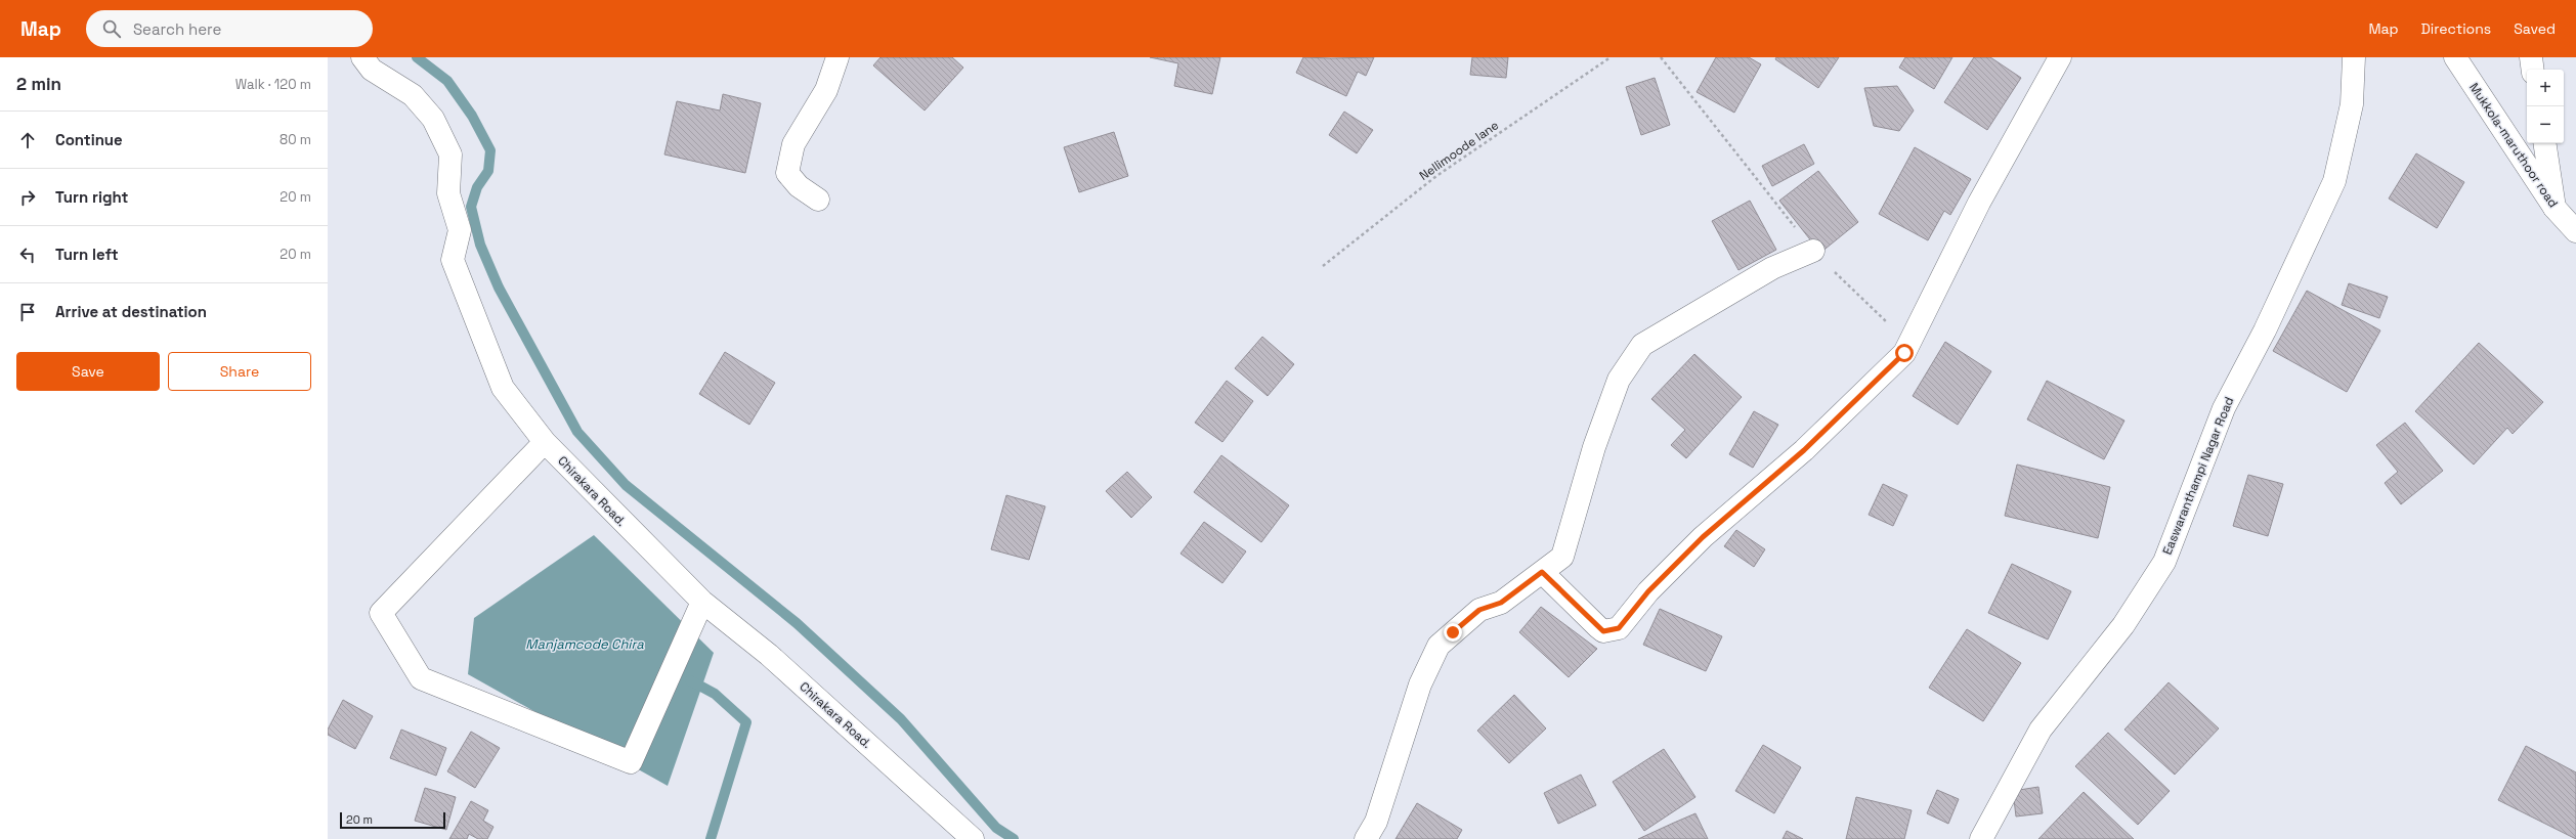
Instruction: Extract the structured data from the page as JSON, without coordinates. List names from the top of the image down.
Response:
{
  "streets": {
    "street": ["Mukkola-maruthoor road", "Easwaranthampi Nagar Road", "Chirakara Road."],
    "path": ["Nellimoode lane"]
  },
  "water": ["Manjamcode Chira"],
  "scale_bar": "20 m",
  "page": {
    "header": "Map",
    "search": "Search here",
    "nav": ["Map", "Directions", "Saved"],
    "heading": ["2 min", "Walk · 120 m"],
    "map_buttons": ["+", "−"],
    "list": [
      ["Continue", "80 m"],
      ["Turn right", "20 m"],
      ["Turn left", "20 m"],
      "Arrive at destination"
    ],
    "buttons": ["Save", "Share"],
    "scale": "20 m"
  }
}
